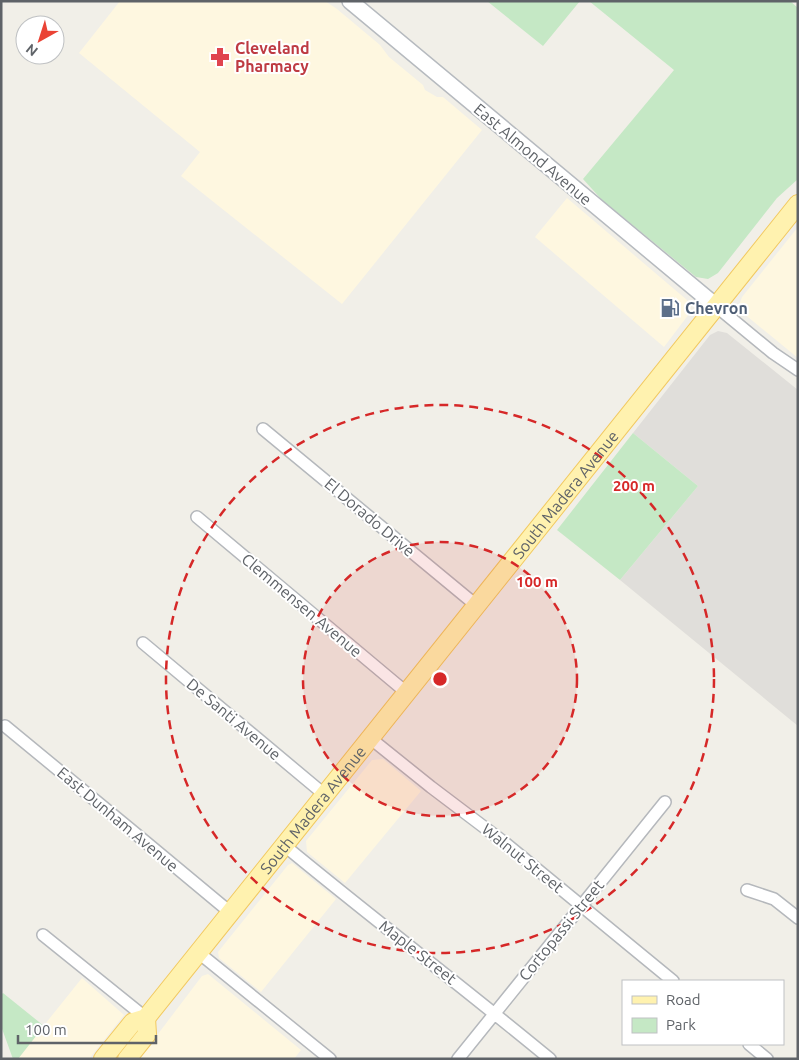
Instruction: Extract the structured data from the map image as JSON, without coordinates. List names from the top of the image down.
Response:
{
  "streets": {
    "main road": ["East Almond Avenue", "South Madera Avenue"],
    "street": [
      "El Dorado Drive",
      "Clemmensen Avenue",
      "De Santi Avenue",
      "East Dunham Avenue",
      "Walnut Street",
      "Cortopassi Street",
      "Maple Street"
    ]
  },
  "crossings": [
    ["East Almond Avenue", "South Madera Avenue"],
    ["South Madera Avenue", "El Dorado Drive"],
    ["South Madera Avenue", "Clemmensen Avenue"],
    ["South Madera Avenue", "De Santi Avenue"],
    ["South Madera Avenue", "East Dunham Avenue"],
    ["South Madera Avenue", "Walnut Street"],
    ["South Madera Avenue", "Maple Street"],
    ["Walnut Street", "Cortopassi Street"],
    ["Cortopassi Street", "Maple Street"]
  ],
  "places": {
    "pharmacy": ["Cleveland Pharmacy"],
    "fuel station": ["Chevron"]
  },
  "legend": ["Road", "Park"],
  "scale_bar": "100 m",
  "north": "bottom left",
  "rings": ["200 m", "100 m"]
}
